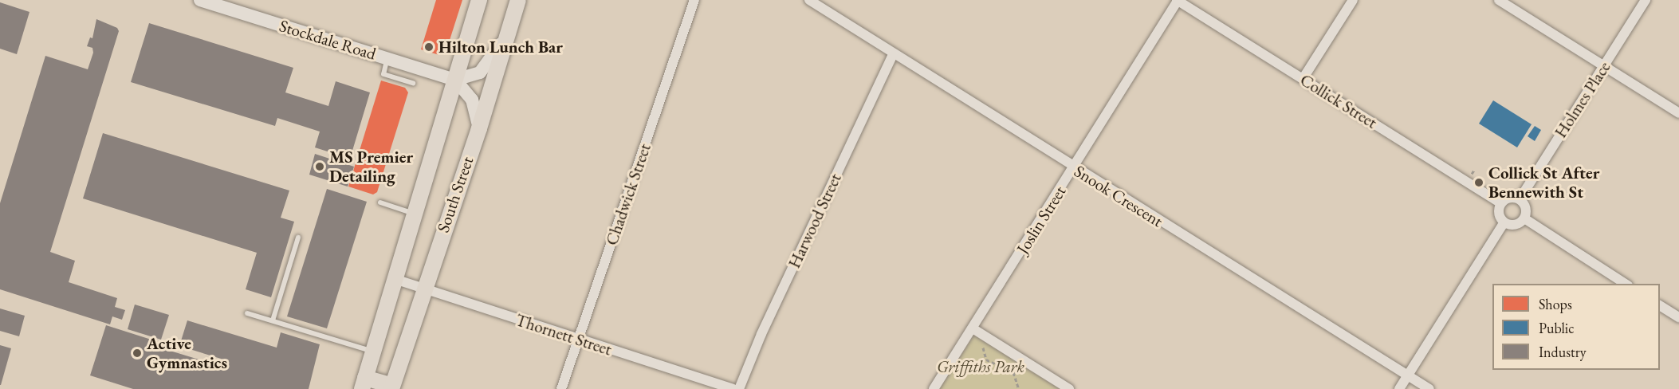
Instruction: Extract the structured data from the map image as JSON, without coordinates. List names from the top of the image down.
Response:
{
  "streets": {
    "main road": ["South Street"],
    "street": [
      "Stockdale Road",
      "Holmes Place",
      "Collick Street",
      "Chadwick Street",
      "Snook Crescent",
      "Joslin Street",
      "Harwood Street",
      "Thornett Street"
    ]
  },
  "crossings": [
    ["Stockdale Road", "South Street"],
    ["Holmes Place", "Collick Street"],
    ["Collick Street", "Joslin Street"],
    ["South Street", "Thornett Street"],
    ["Chadwick Street", "Thornett Street"],
    ["Snook Crescent", "Joslin Street"],
    ["Snook Crescent", "Harwood Street"]
  ],
  "parks": ["Griffiths Park"],
  "places": [
    "Hilton Lunch Bar",
    "MS Premier Detailing",
    "Collick St After Bennewith St",
    "Active Gymnastics"
  ],
  "legend": ["Shops", "Public", "Industry"]
}
